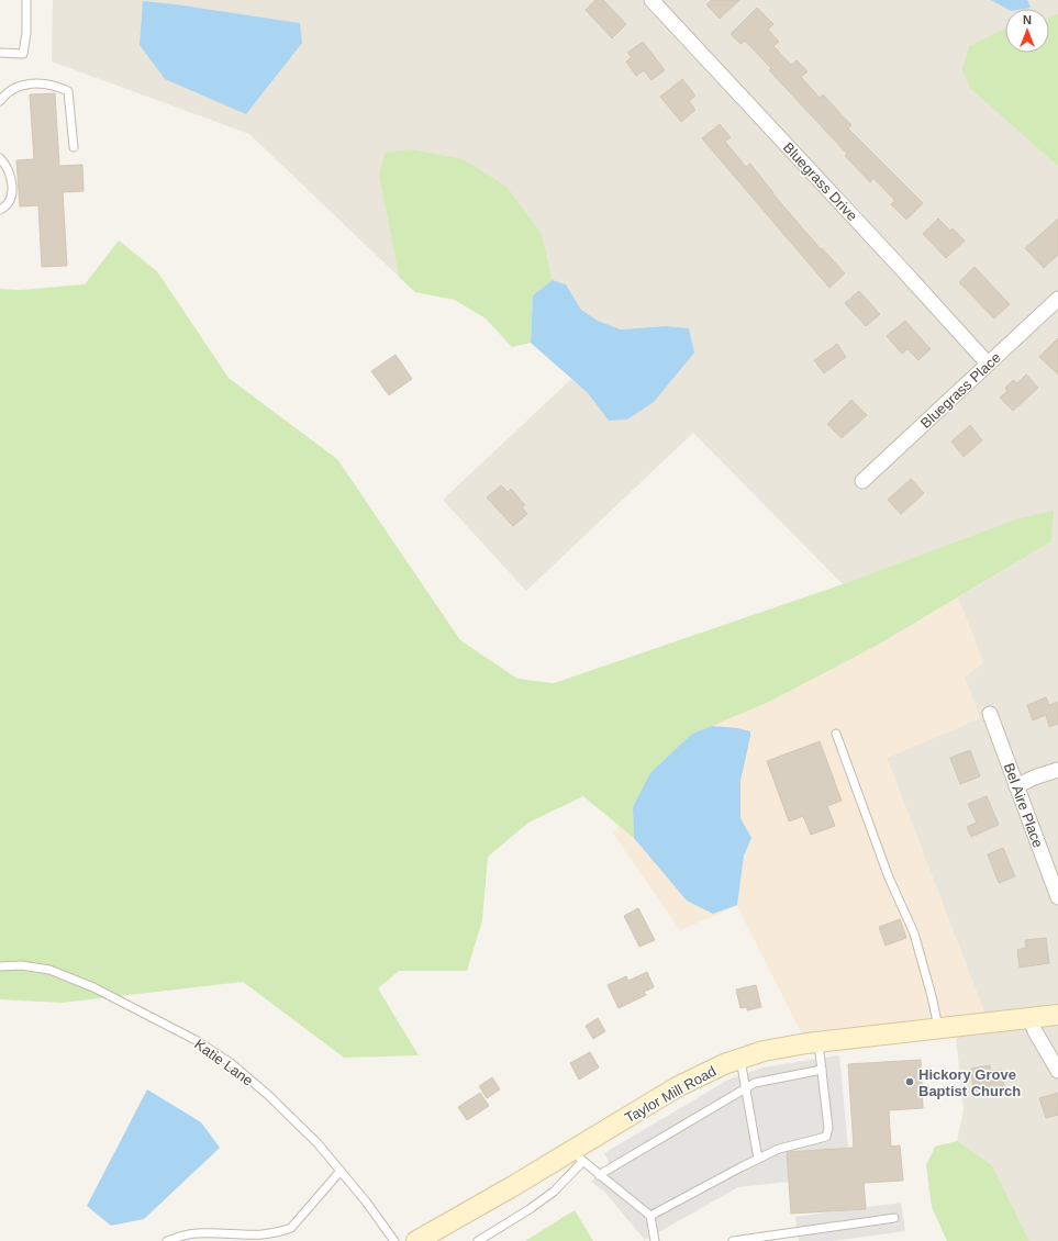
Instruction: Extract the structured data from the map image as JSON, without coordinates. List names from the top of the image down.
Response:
{
  "streets": {
    "main road": ["Taylor Mill Road"],
    "street": ["Bluegrass Drive", "Bluegrass Place", "Bel Aire Place"],
    "lane": ["Katie Lane"]
  },
  "crossings": [
    ["Bluegrass Drive", "Bluegrass Place"]
  ],
  "places": ["Hickory Grove Baptist Church"],
  "north": "top"
}
